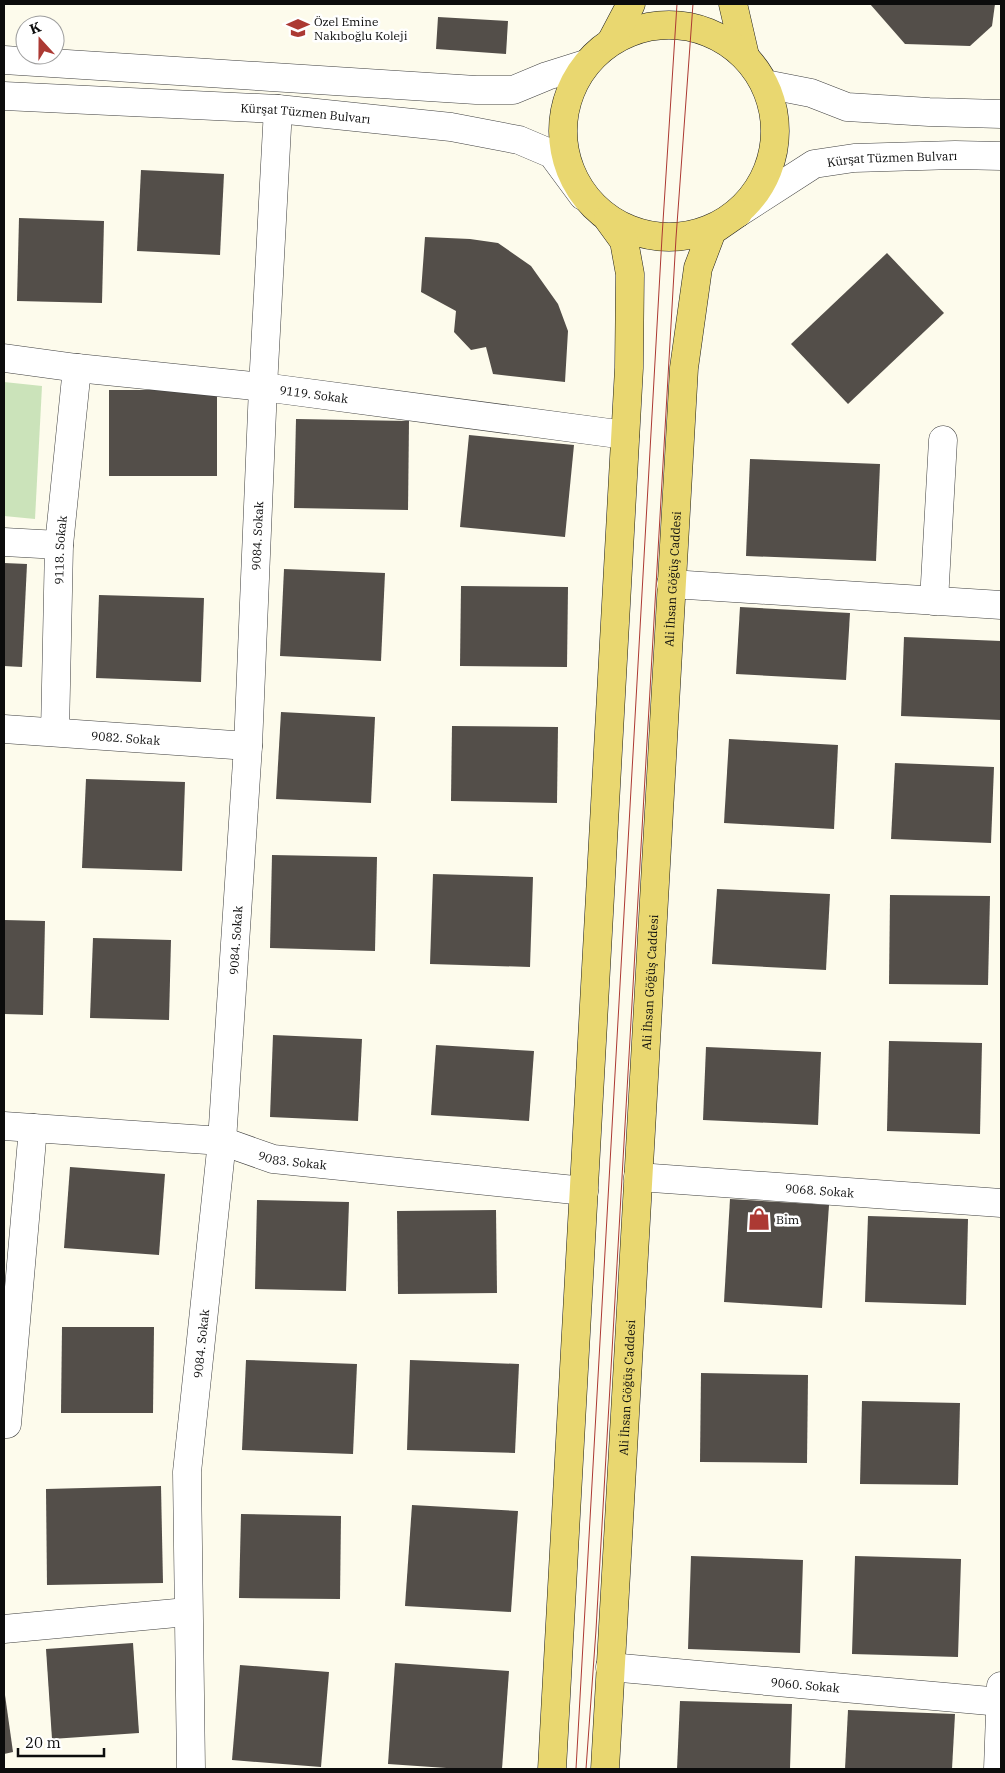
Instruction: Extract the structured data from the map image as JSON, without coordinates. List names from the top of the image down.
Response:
{
  "streets": {
    "main road": ["Ali İhsan Göğüş Caddesi"],
    "street": [
      "Kürşat Tüzmen Bulvarı",
      "9119. Sokak",
      "9084. Sokak",
      "9118. Sokak",
      "9082. Sokak",
      "9083. Sokak",
      "9068. Sokak",
      "9060. Sokak"
    ]
  },
  "crossings": [
    ["Kürşat Tüzmen Bulvarı", "9084. Sokak"],
    ["Kürşat Tüzmen Bulvarı", "Ali İhsan Göğüş Caddesi"],
    ["9119. Sokak", "9084. Sokak"],
    ["9119. Sokak", "9118. Sokak"],
    ["9084. Sokak", "9082. Sokak"],
    ["9084. Sokak", "9083. Sokak"],
    ["9118. Sokak", "9082. Sokak"],
    ["Ali İhsan Göğüş Caddesi", "9068. Sokak"],
    ["Ali İhsan Göğüş Caddesi", "9060. Sokak"]
  ],
  "places": {
    "school or university": ["Özel Emine Nakıboğlu Koleji"],
    "shop": ["Bim"]
  },
  "scale_bar": "20 m",
  "north": "top"
}
